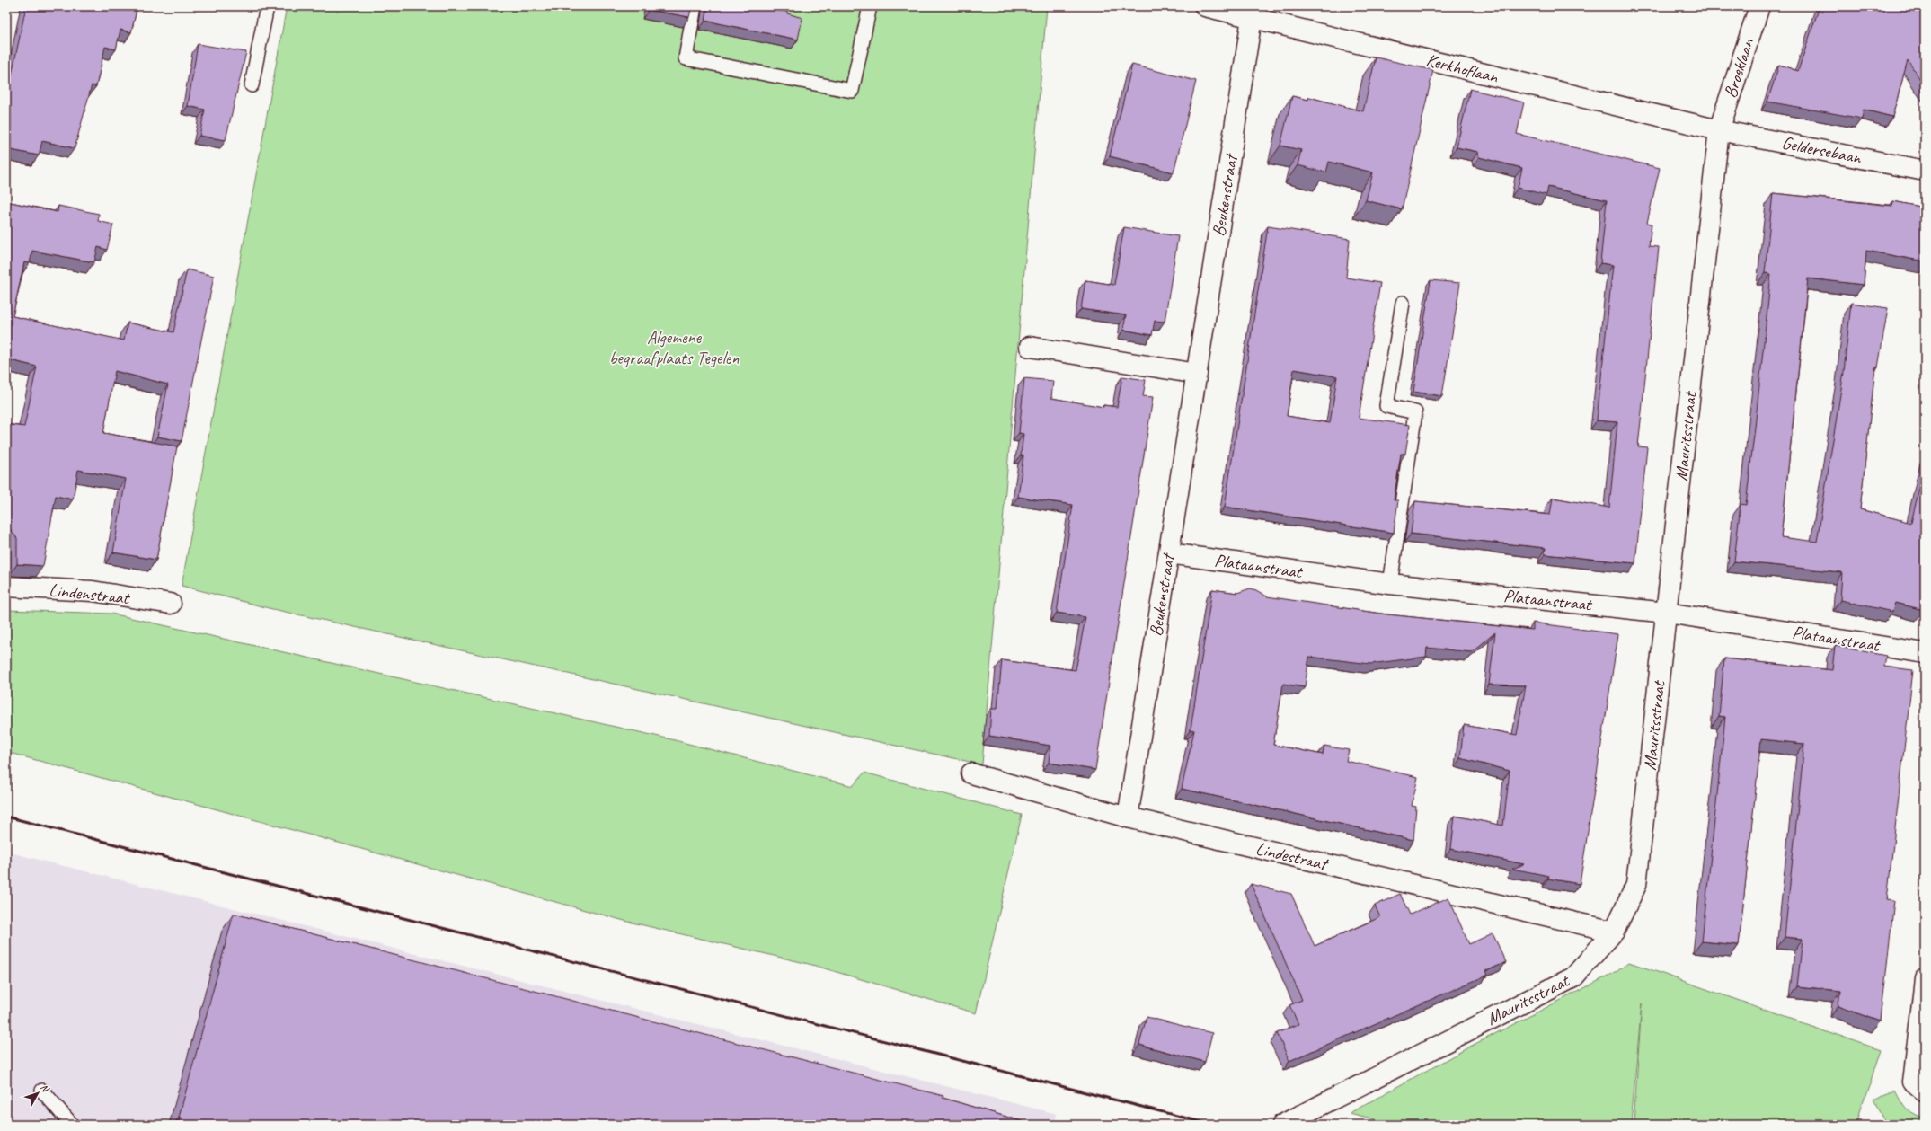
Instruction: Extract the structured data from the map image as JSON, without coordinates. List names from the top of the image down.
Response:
{
  "streets": {
    "street": [
      "Kerkhoflaan",
      "Broeklaan",
      "Geldersebaan",
      "Beukenstraat",
      "Mauritsstraat",
      "Plataanstraat",
      "Lindenstraat",
      "Lindestraat"
    ]
  },
  "crossings": [
    ["Kerkhoflaan", "Broeklaan"],
    ["Kerkhoflaan", "Geldersebaan"],
    ["Kerkhoflaan", "Beukenstraat"],
    ["Kerkhoflaan", "Mauritsstraat"],
    ["Broeklaan", "Geldersebaan"],
    ["Broeklaan", "Mauritsstraat"],
    ["Geldersebaan", "Mauritsstraat"],
    ["Beukenstraat", "Plataanstraat"],
    ["Beukenstraat", "Lindestraat"],
    ["Mauritsstraat", "Plataanstraat"],
    ["Mauritsstraat", "Lindestraat"]
  ],
  "parks": ["Algemene begraafplaats Tegelen"],
  "north": "top right"
}
